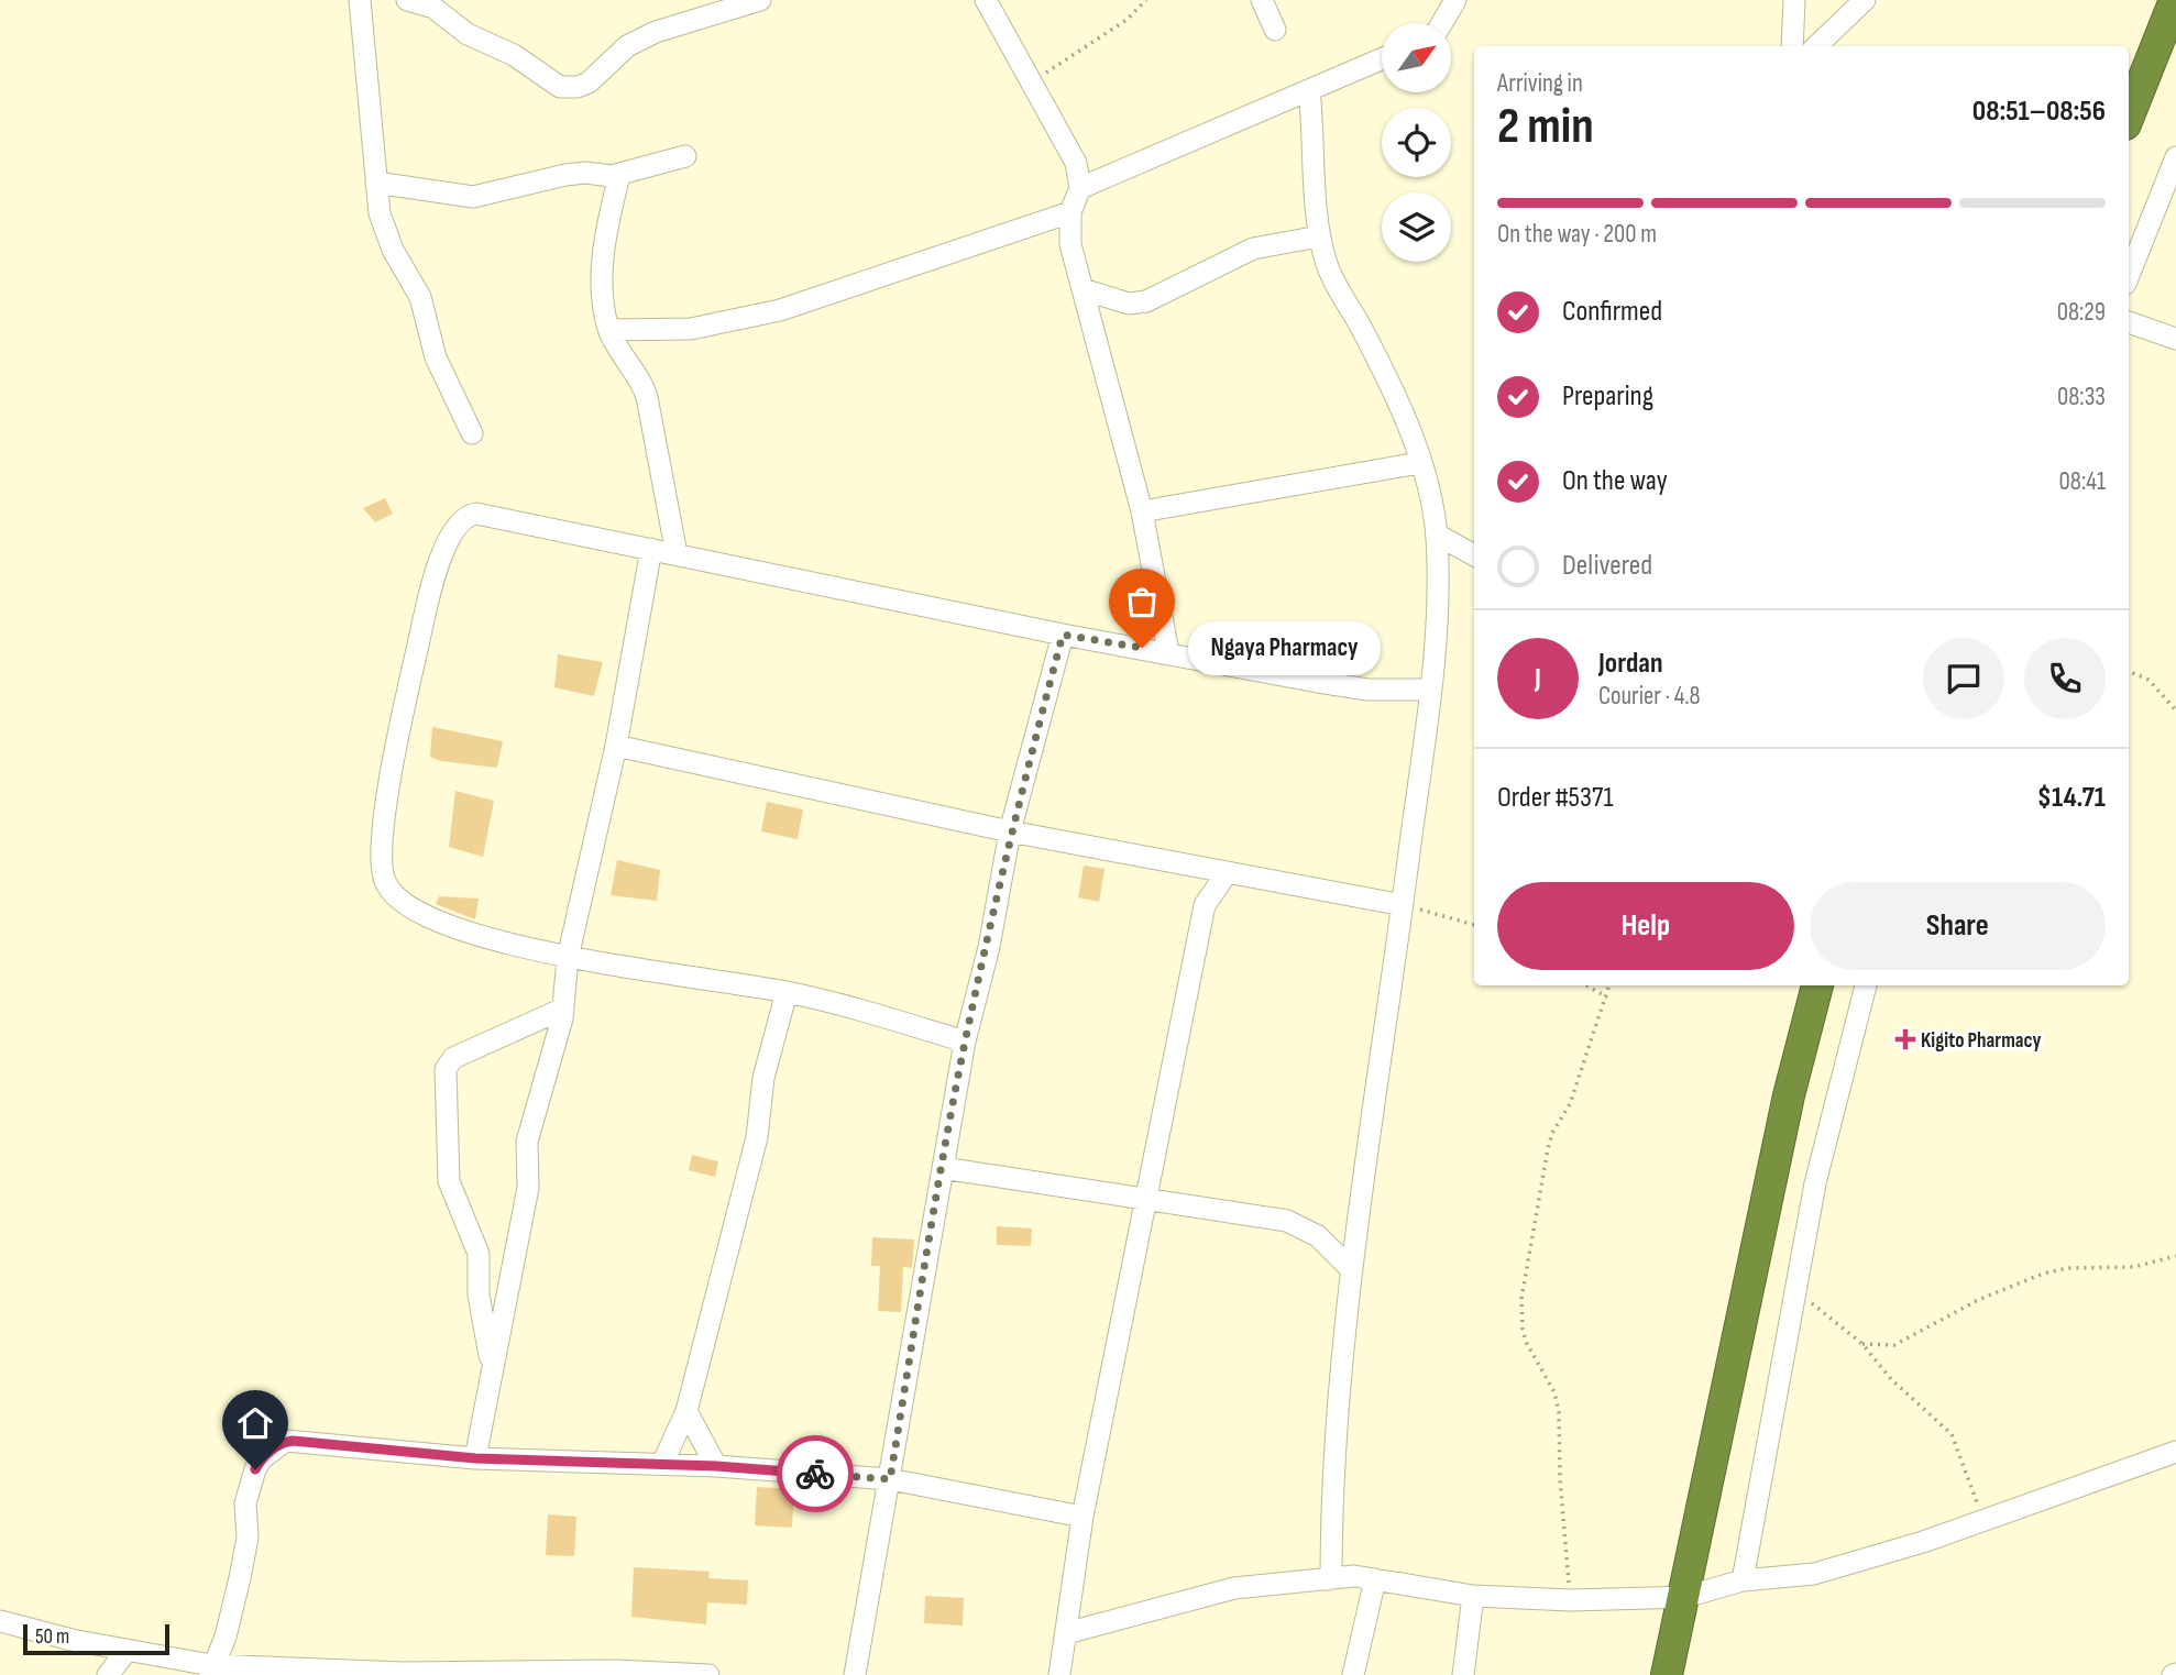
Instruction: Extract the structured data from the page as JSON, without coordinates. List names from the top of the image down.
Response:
{
  "places": {
    "other": ["Ngaya Pharmacy"],
    "health": ["Kigito Pharmacy"]
  },
  "scale_bar": "50 m",
  "north": "top right",
  "page": {
    "heading": ["2 min", "Arriving in", "08:51–08:56"],
    "panel": [
      "Jordan",
      "Courier · 4.8",
      "Order #5371",
      "$14.71"
    ],
    "bar": "On the way · 200 m",
    "list": [
      ["Confirmed", "08:29"],
      ["Preparing", "08:33"],
      ["On the way", "08:41"],
      "Delivered"
    ],
    "bubble": "Ngaya Pharmacy",
    "round": "J",
    "buttons": ["Help", "Share"],
    "scale": "50 m"
  }
}
